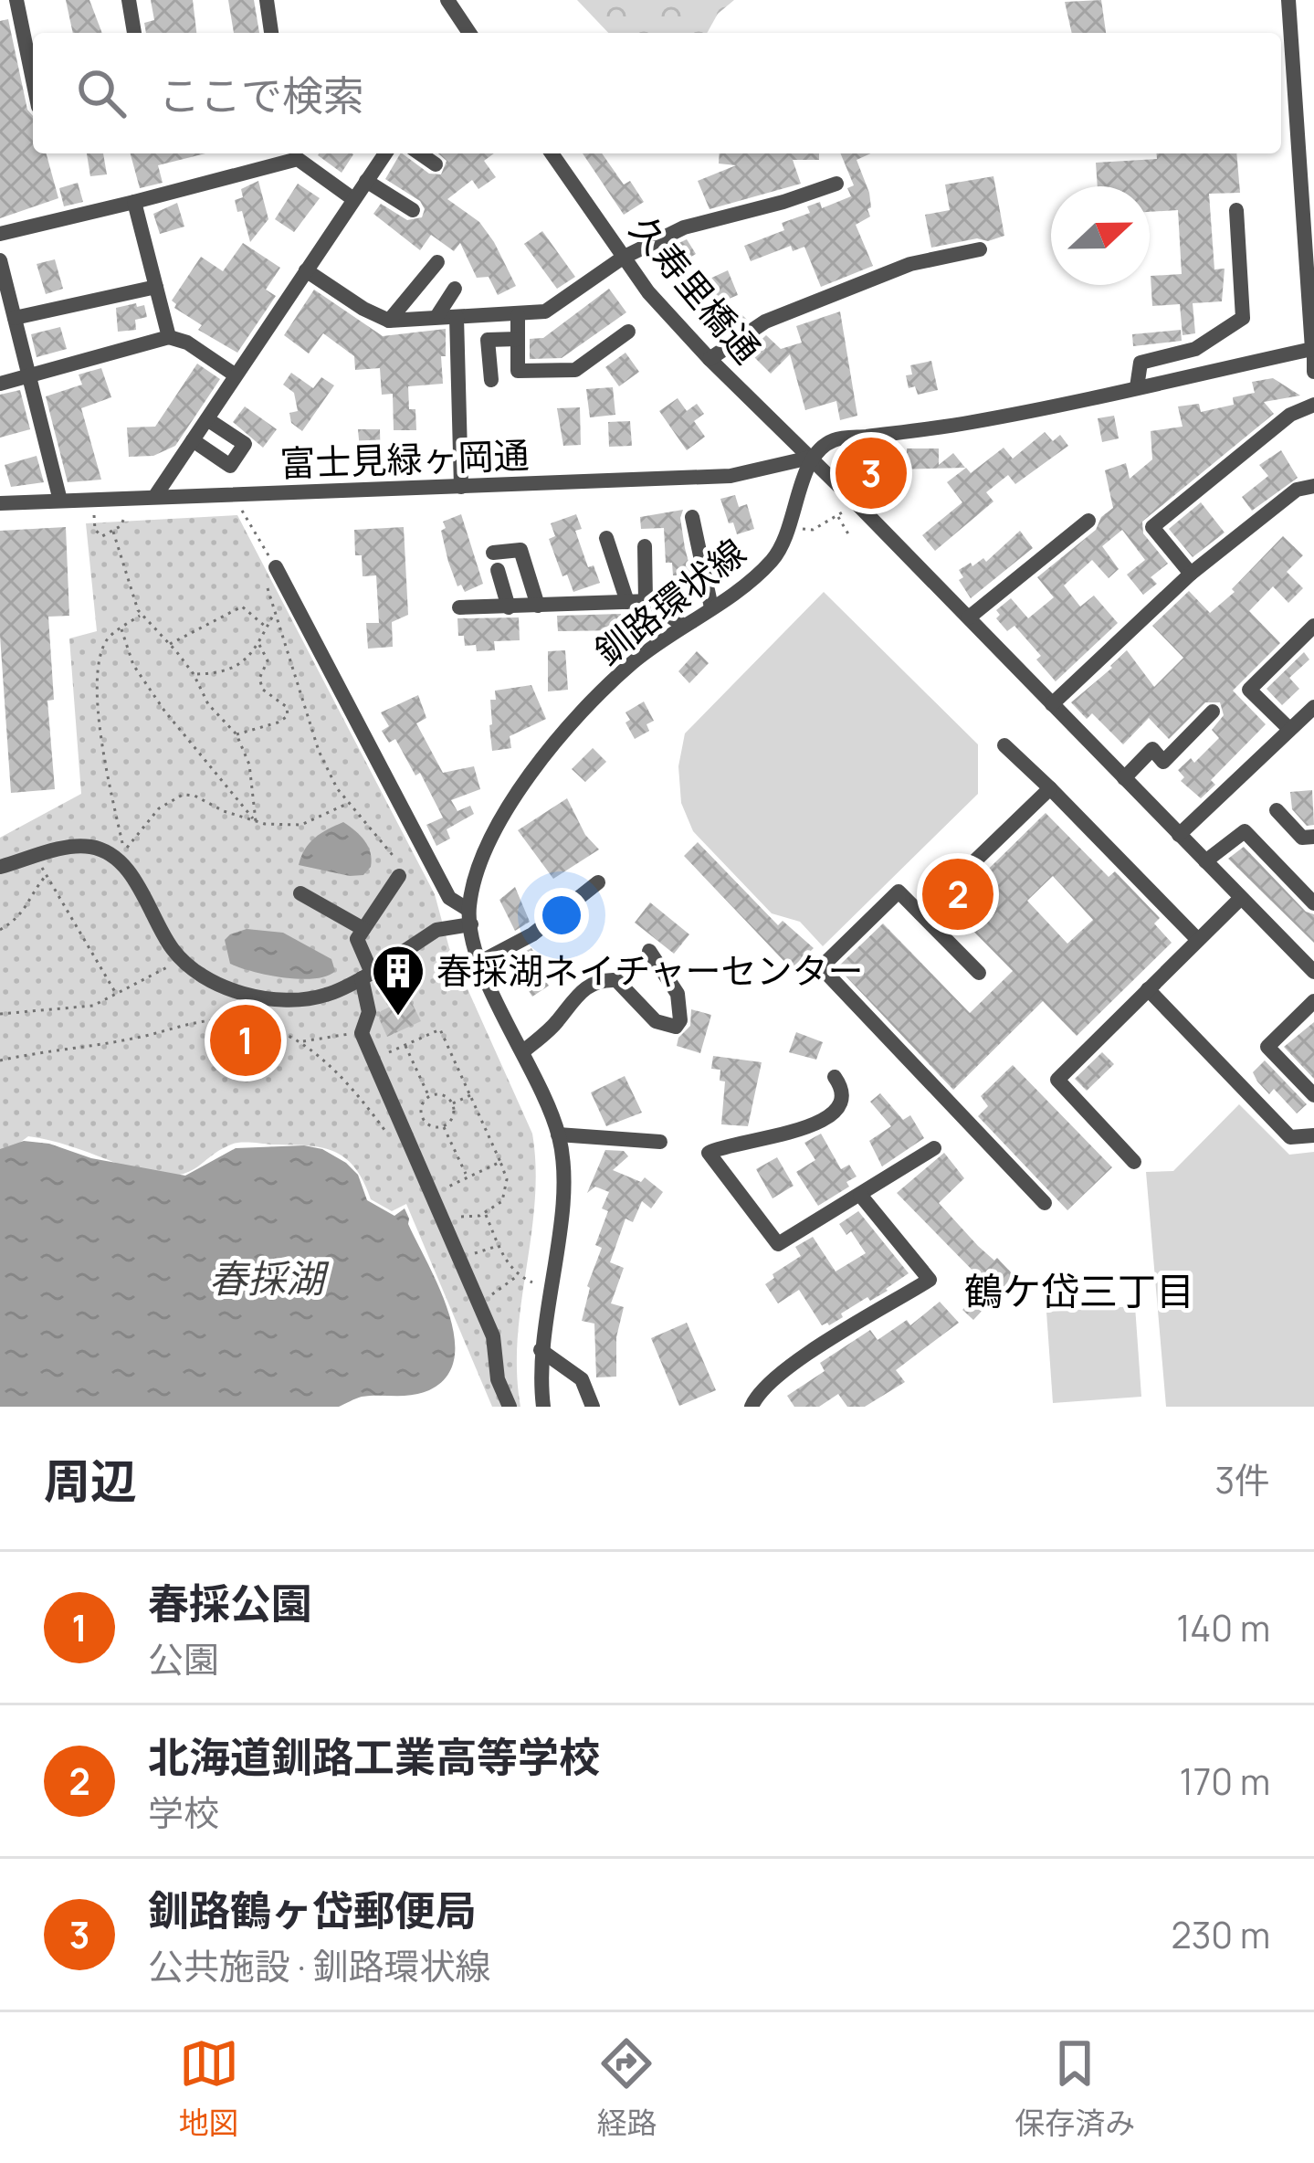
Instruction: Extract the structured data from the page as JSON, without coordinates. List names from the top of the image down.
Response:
{
  "streets": {
    "street": ["久寿里橋通", "富士見緑ヶ岡通", "釧路環状線"]
  },
  "crossings": [
    ["久寿里橋通", "富士見緑ヶ岡通"],
    ["久寿里橋通", "釧路環状線"],
    ["富士見緑ヶ岡通", "釧路環状線"]
  ],
  "districts": ["鶴ケ岱三丁目"],
  "water": ["春採湖"],
  "places": {
    "building": ["春採湖ネイチャーセンター"]
  },
  "north": "right",
  "page": {
    "search": "ここで検索",
    "pins": ["3", "2", "1"],
    "heading": ["周辺", "3件"],
    "list": [
      {
        "mark": "1",
        "name": "春採公園",
        "note": "公園",
        "value": "140 m"
      },
      {
        "mark": "2",
        "name": "北海道釧路工業高等学校",
        "note": "学校",
        "value": "170 m"
      },
      {
        "mark": "3",
        "name": "釧路鶴ヶ岱郵便局",
        "note": "公共施設 · 釧路環状線",
        "value": "230 m"
      }
    ],
    "nav": ["地図", "経路", "保存済み"]
  }
}
